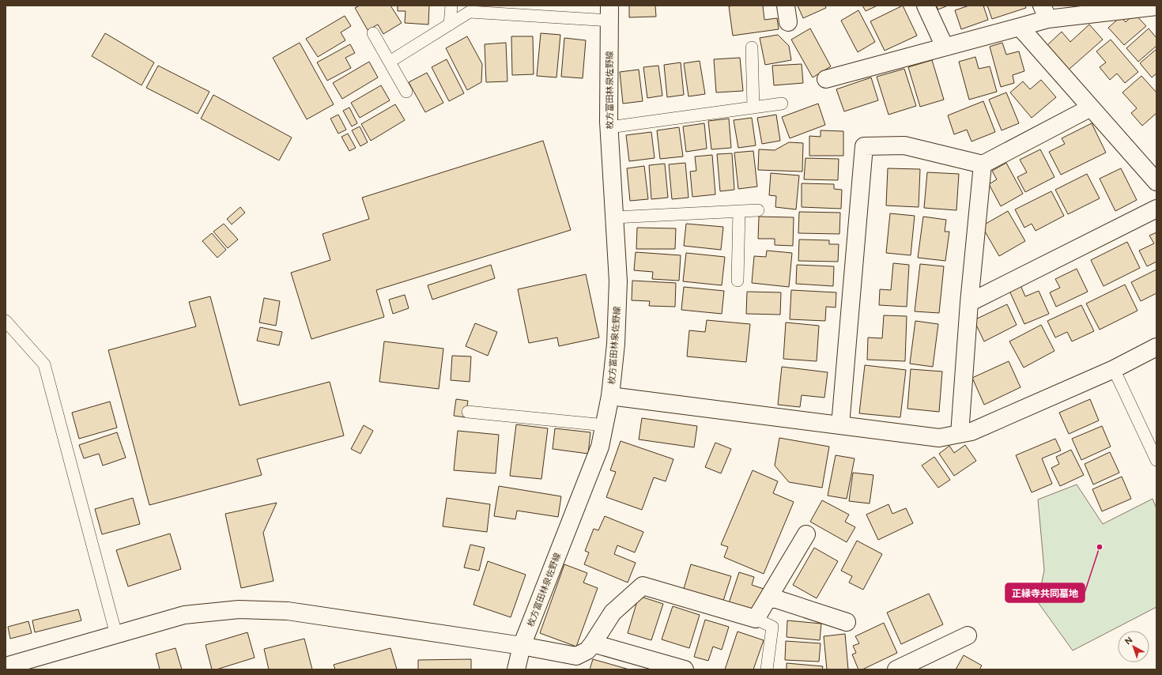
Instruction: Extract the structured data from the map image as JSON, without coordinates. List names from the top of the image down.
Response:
{
  "streets": {
    "street": ["枚方富田林泉佐野線"]
  },
  "places": ["正縁寺共同墓地"],
  "north": "top left"
}
